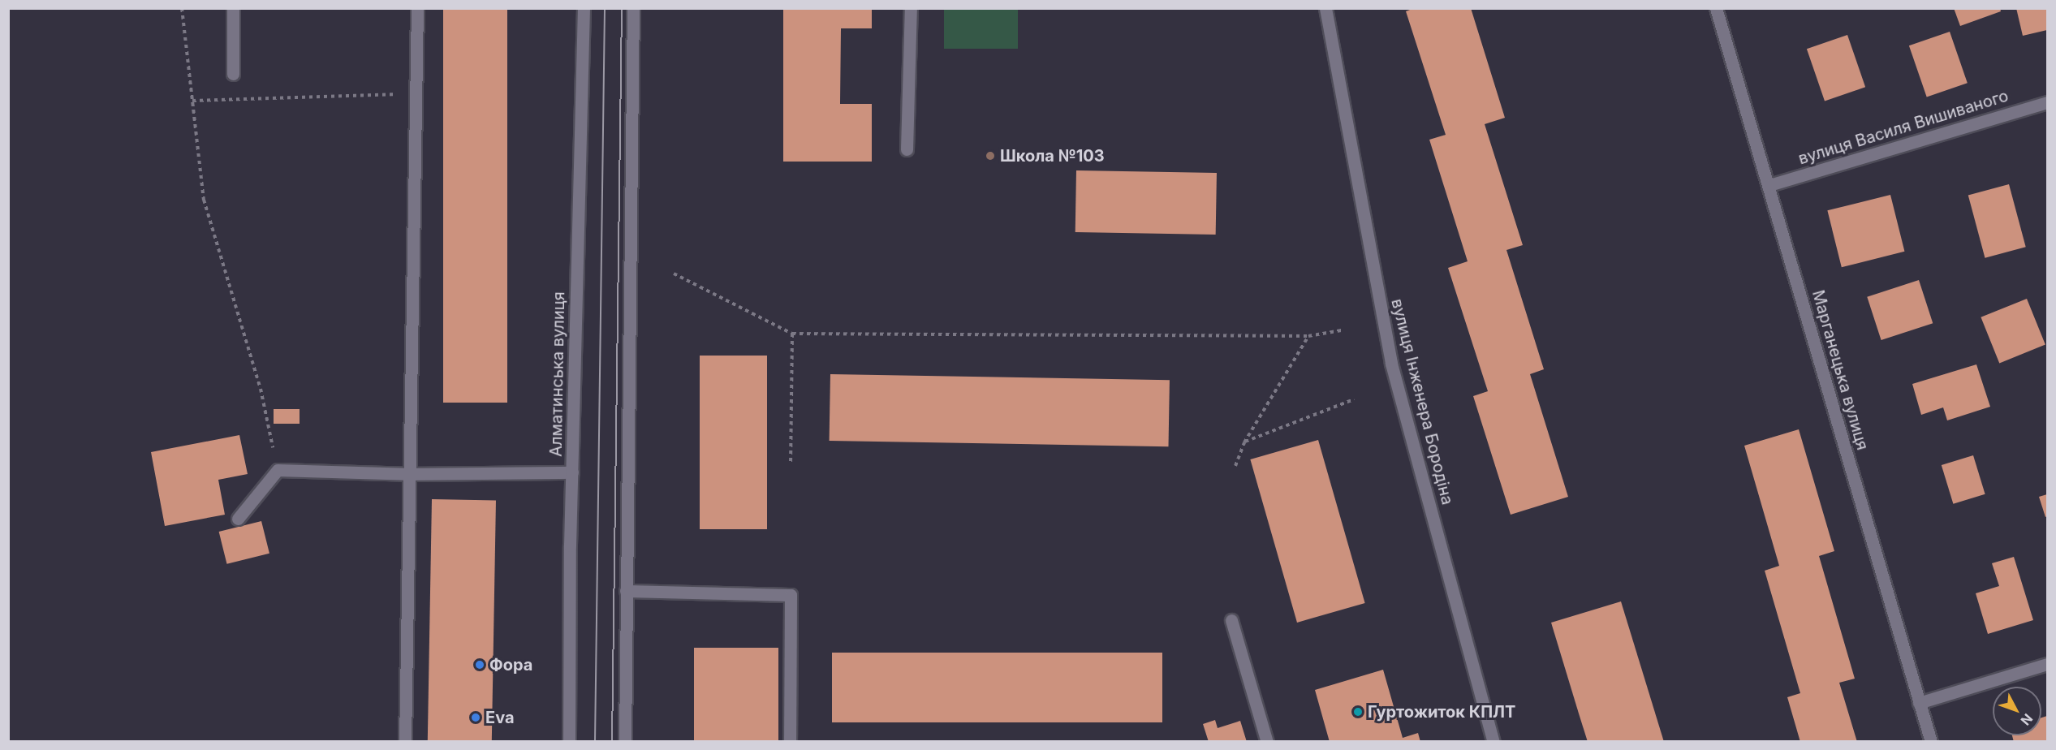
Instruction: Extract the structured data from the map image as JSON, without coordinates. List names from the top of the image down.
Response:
{
  "streets": {
    "street": [
      "вулиця Василя Вишиваного",
      "Марганецька вулиця",
      "Алматинська вулиця",
      "вулиця Інженера Бородіна"
    ]
  },
  "crossings": [
    ["вулиця Василя Вишиваного", "Марганецька вулиця"]
  ],
  "places": [
    "Школа №103",
    "Фора",
    "Гуртожиток КПЛТ",
    "Eva"
  ],
  "north": "bottom right"
}
